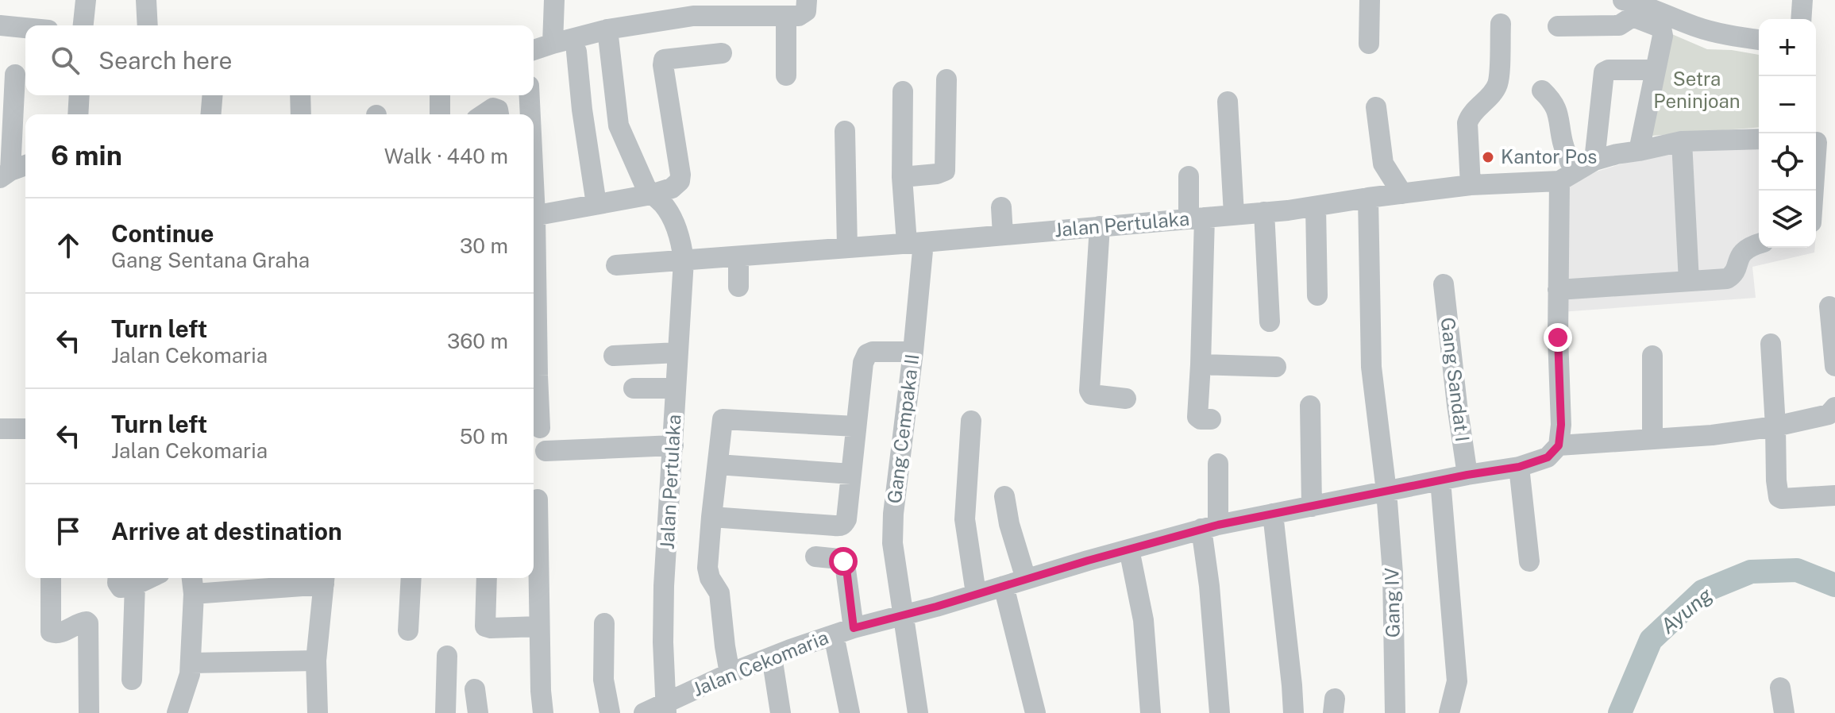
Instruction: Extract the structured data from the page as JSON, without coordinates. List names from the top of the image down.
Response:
{
  "streets": {
    "street": [
      "Jalan Pertulaka",
      "Gang Sandat I",
      "Gang Cempaka II",
      "Gang IV",
      "Jalan Cekomaria"
    ]
  },
  "crossings": [
    ["Jalan Pertulaka", "Gang Cempaka II"],
    ["Jalan Pertulaka", "Gang IV"],
    ["Jalan Pertulaka", "Jalan Cekomaria"],
    ["Gang Sandat I", "Jalan Cekomaria"],
    ["Gang Cempaka II", "Jalan Cekomaria"],
    ["Gang IV", "Jalan Cekomaria"]
  ],
  "water": ["Ayung"],
  "parks": ["Setra Peninjoan"],
  "places": ["Kantor Pos"],
  "page": {
    "map_buttons": ["+", "−"],
    "search": "Search here",
    "heading": ["6 min", "Walk · 440 m"],
    "list": [
      ["Continue", "Gang Sentana Graha", "30 m"],
      ["Turn left", "Jalan Cekomaria", "360 m"],
      ["Turn left", "Jalan Cekomaria", "50 m"],
      "Arrive at destination"
    ]
  }
}
